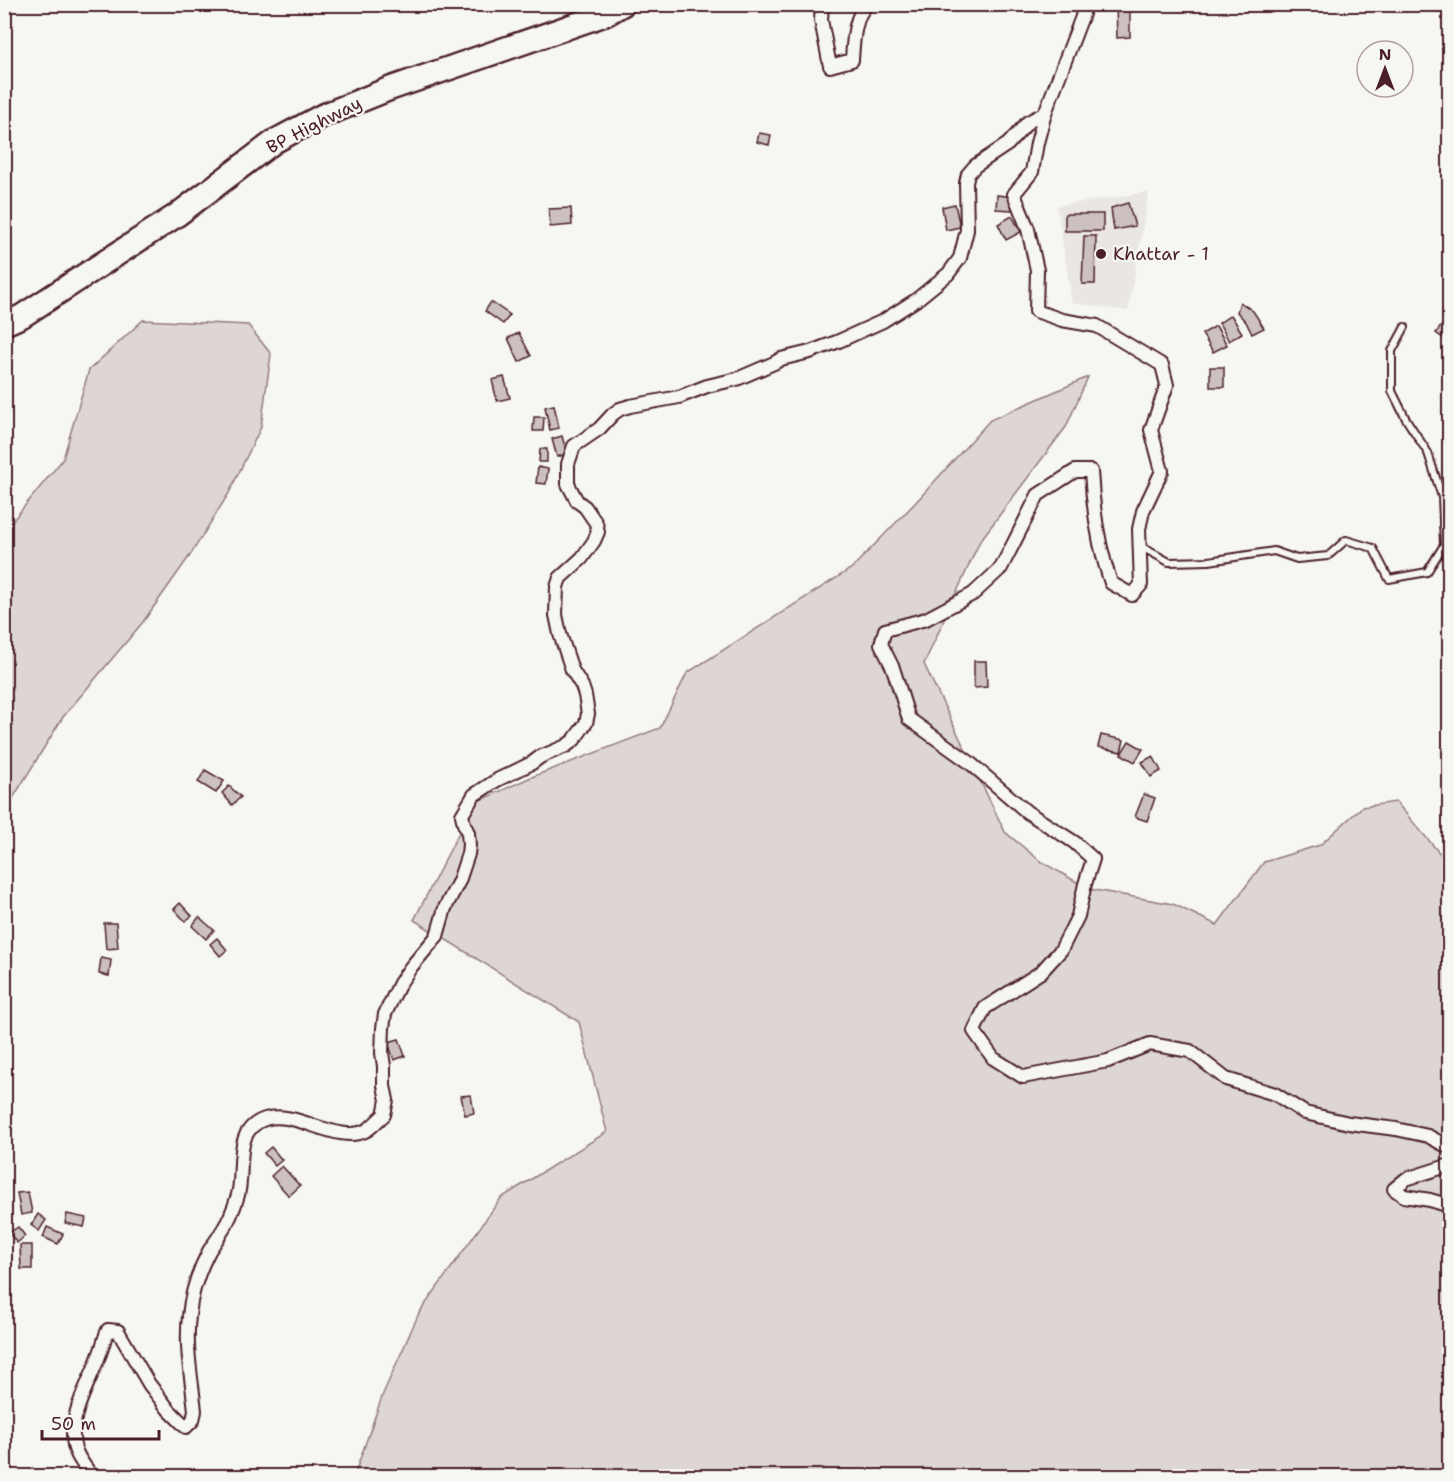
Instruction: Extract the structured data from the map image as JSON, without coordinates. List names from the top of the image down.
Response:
{
  "streets": {
    "highway": ["BP Highway"]
  },
  "places": ["Khattar - 1"],
  "scale_bar": "50 m",
  "north": "top"
}
